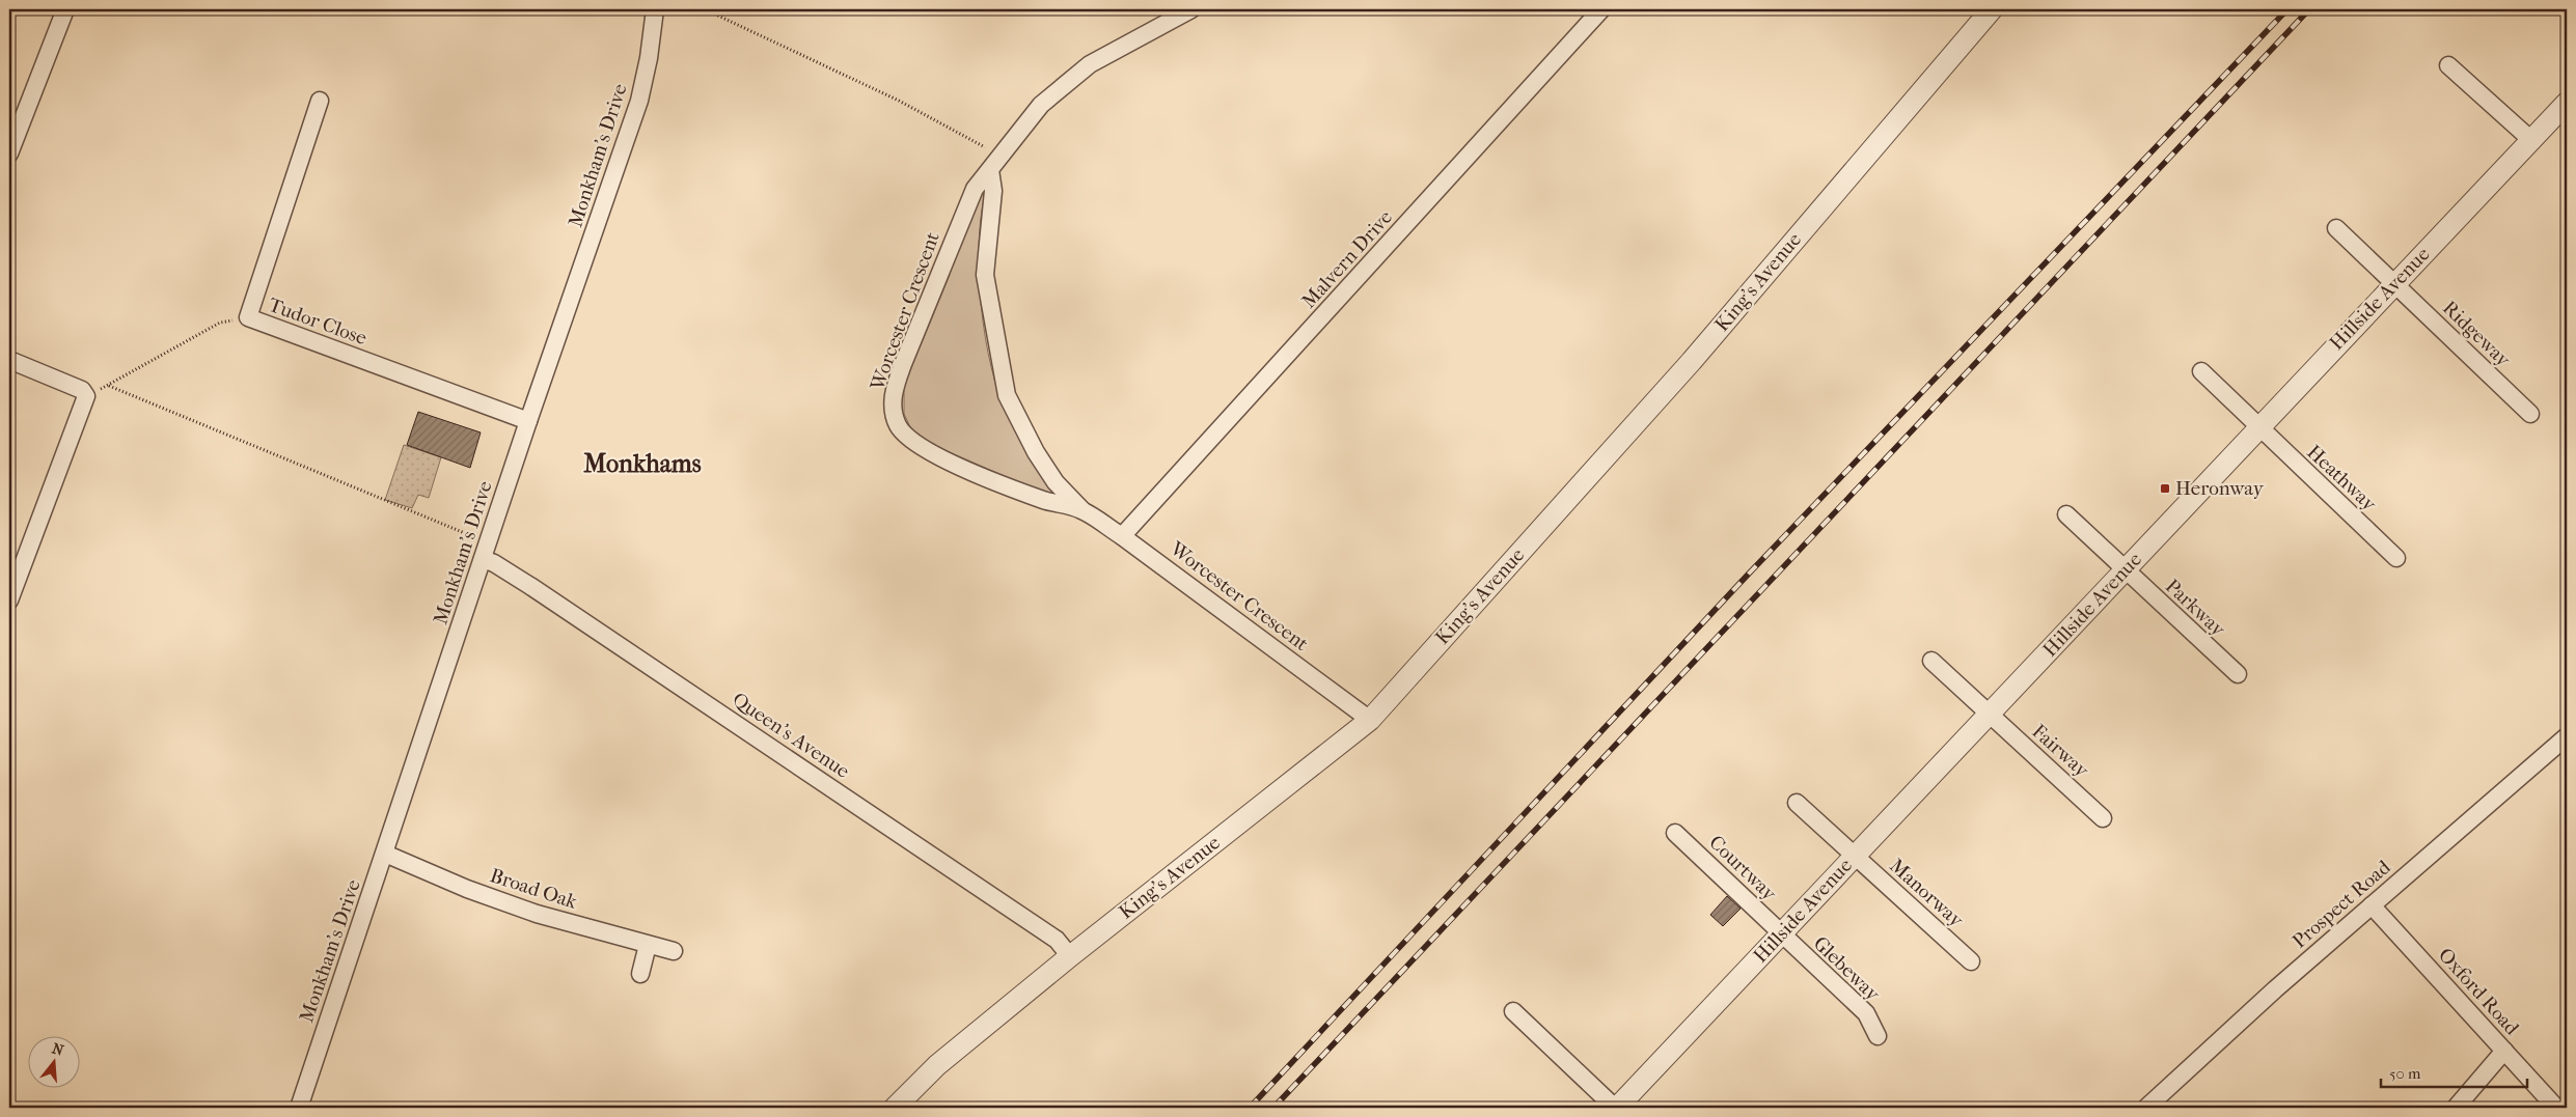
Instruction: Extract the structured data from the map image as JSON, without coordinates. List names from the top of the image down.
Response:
{
  "streets": {
    "street": [
      "Monkham's Drive",
      "Malvern Drive",
      "King's Avenue",
      "Hillside Avenue",
      "Worcester Crescent",
      "Tudor Close",
      "Ridgeway",
      "Heathway",
      "Parkway",
      "Queen's Avenue",
      "Fairway",
      "Courtway",
      "Broad Oak",
      "Manorway",
      "Prospect Road",
      "Glebeway",
      "Oxford Road"
    ]
  },
  "crossings": [
    ["Monkham's Drive", "Tudor Close"],
    ["Monkham's Drive", "Queen's Avenue"],
    ["Monkham's Drive", "Broad Oak"],
    ["Malvern Drive", "Worcester Crescent"],
    ["King's Avenue", "Worcester Crescent"],
    ["King's Avenue", "Queen's Avenue"],
    ["Hillside Avenue", "Ridgeway"],
    ["Hillside Avenue", "Heathway"],
    ["Hillside Avenue", "Parkway"],
    ["Hillside Avenue", "Fairway"],
    ["Hillside Avenue", "Courtway"],
    ["Hillside Avenue", "Manorway"],
    ["Hillside Avenue", "Glebeway"],
    ["Courtway", "Glebeway"],
    ["Prospect Road", "Oxford Road"]
  ],
  "districts": ["Monkhams"],
  "places": {
    "transit": ["Heronway"]
  },
  "scale_bar": "50 m",
  "north": "top"
}
